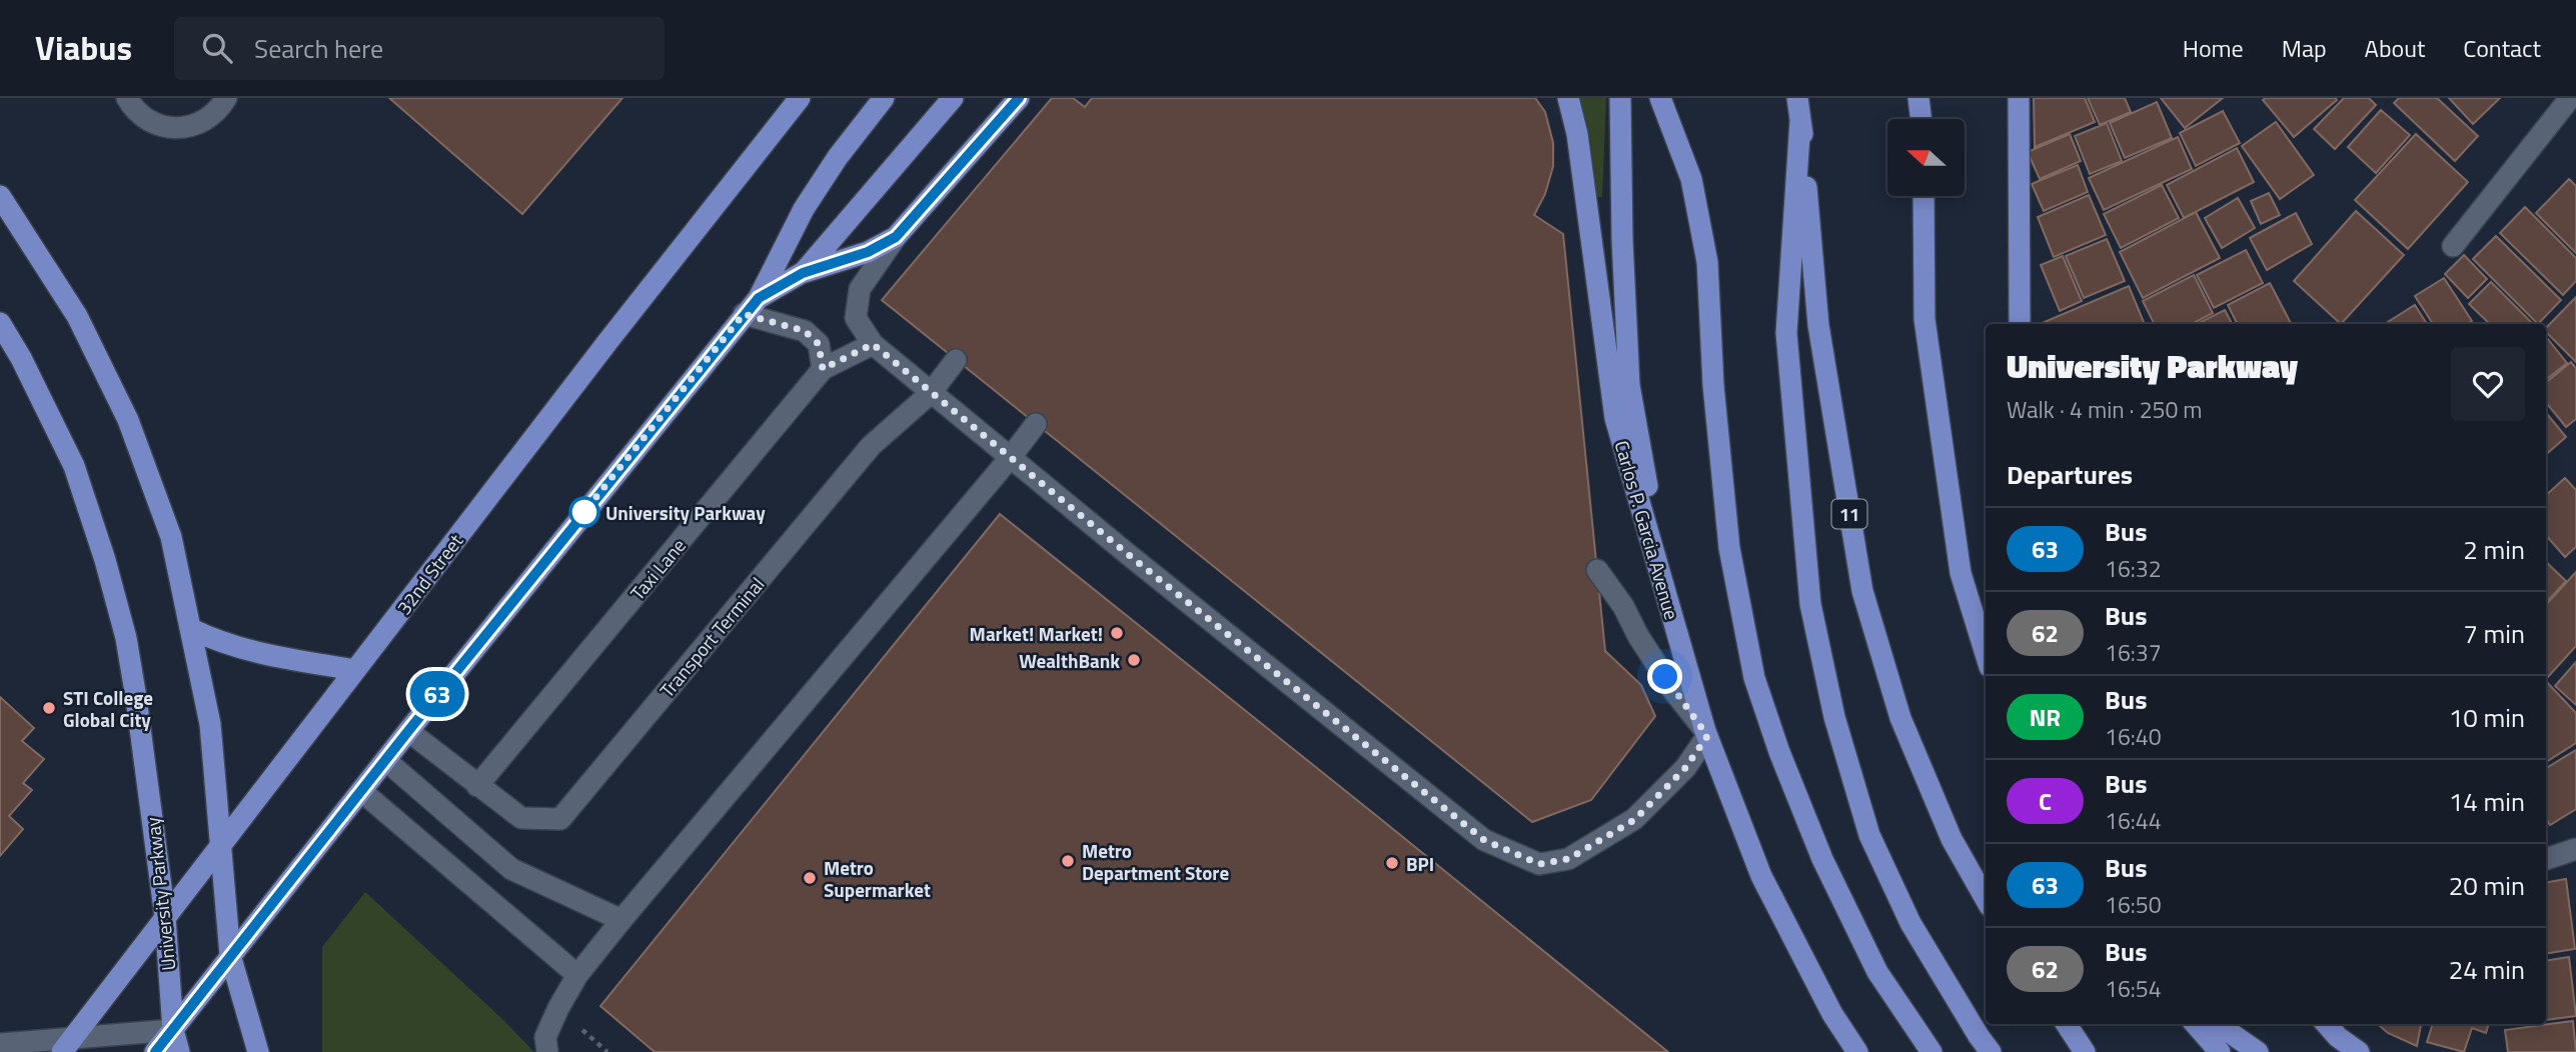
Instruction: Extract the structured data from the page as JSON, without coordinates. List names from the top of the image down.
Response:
{
  "streets": {
    "main road": [
      "11",
      "Carlos P. Garcia Avenue",
      "32nd Street",
      "University Parkway"
    ],
    "street": ["Taxi Lane", "Transport Terminal"]
  },
  "crossings": [
    ["Taxi Lane", "Transport Terminal"],
    ["32nd Street", "University Parkway"]
  ],
  "places": [
    "University Parkway",
    "Market! Market!",
    "WealthBank",
    "STI College Global City",
    "Metro Department Store",
    "BPI",
    "Metro Supermarket"
  ],
  "lines": ["bus line 63"],
  "north": "left",
  "page": {
    "header": "Viabus",
    "search": "Search here",
    "nav": [
      "Home",
      "Map",
      "About",
      "Contact"
    ],
    "on_map": "63",
    "heading": [
      ["University Parkway", "Walk · 4 min · 250 m"],
      "Departures"
    ],
    "list": [
      {
        "mark": "63",
        "name": "Bus",
        "note": "16:32",
        "value": "2 min"
      },
      {
        "mark": "62",
        "name": "Bus",
        "note": "16:37",
        "value": "7 min"
      },
      {
        "mark": "NR",
        "name": "Bus",
        "note": "16:40",
        "value": "10 min"
      },
      {
        "mark": "C",
        "name": "Bus",
        "note": "16:44",
        "value": "14 min"
      },
      {
        "mark": "63",
        "name": "Bus",
        "note": "16:50",
        "value": "20 min"
      },
      {
        "mark": "62",
        "name": "Bus",
        "note": "16:54",
        "value": "24 min"
      }
    ]
  }
}
